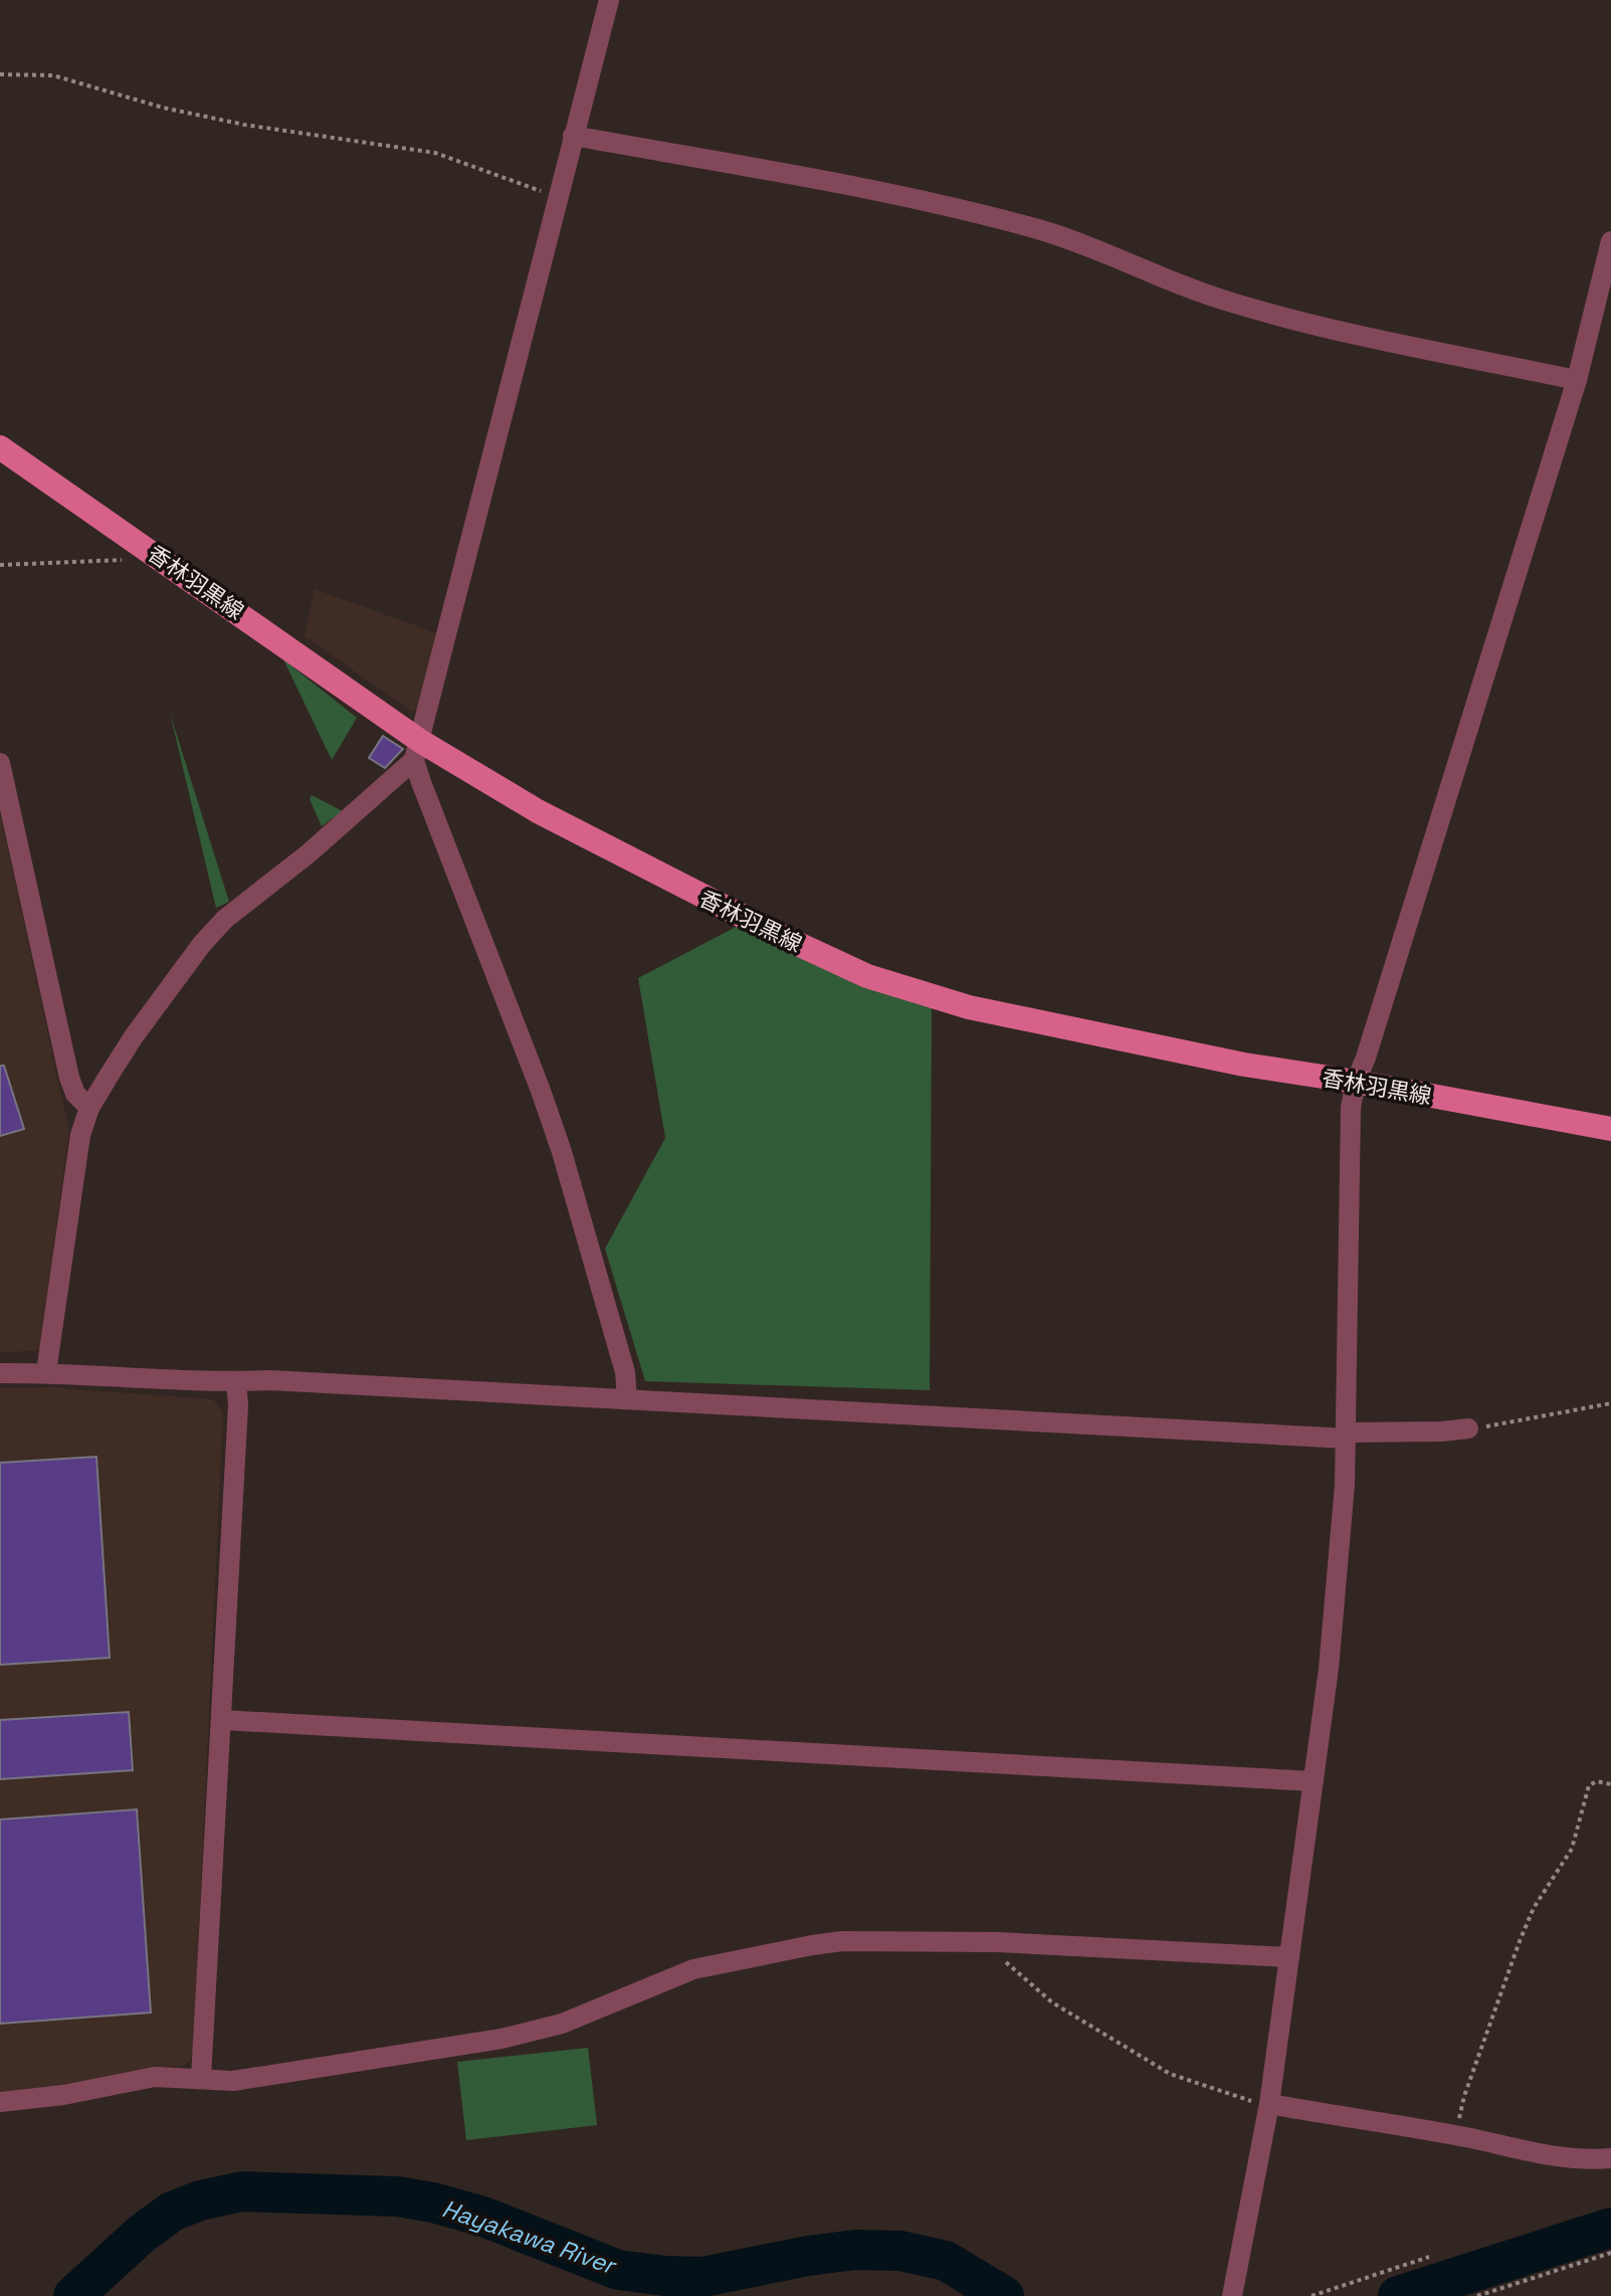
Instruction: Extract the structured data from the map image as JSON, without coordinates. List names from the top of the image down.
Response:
{
  "streets": {
    "main road": ["香林羽黒線"]
  },
  "water": ["Hayakawa River"]
}
